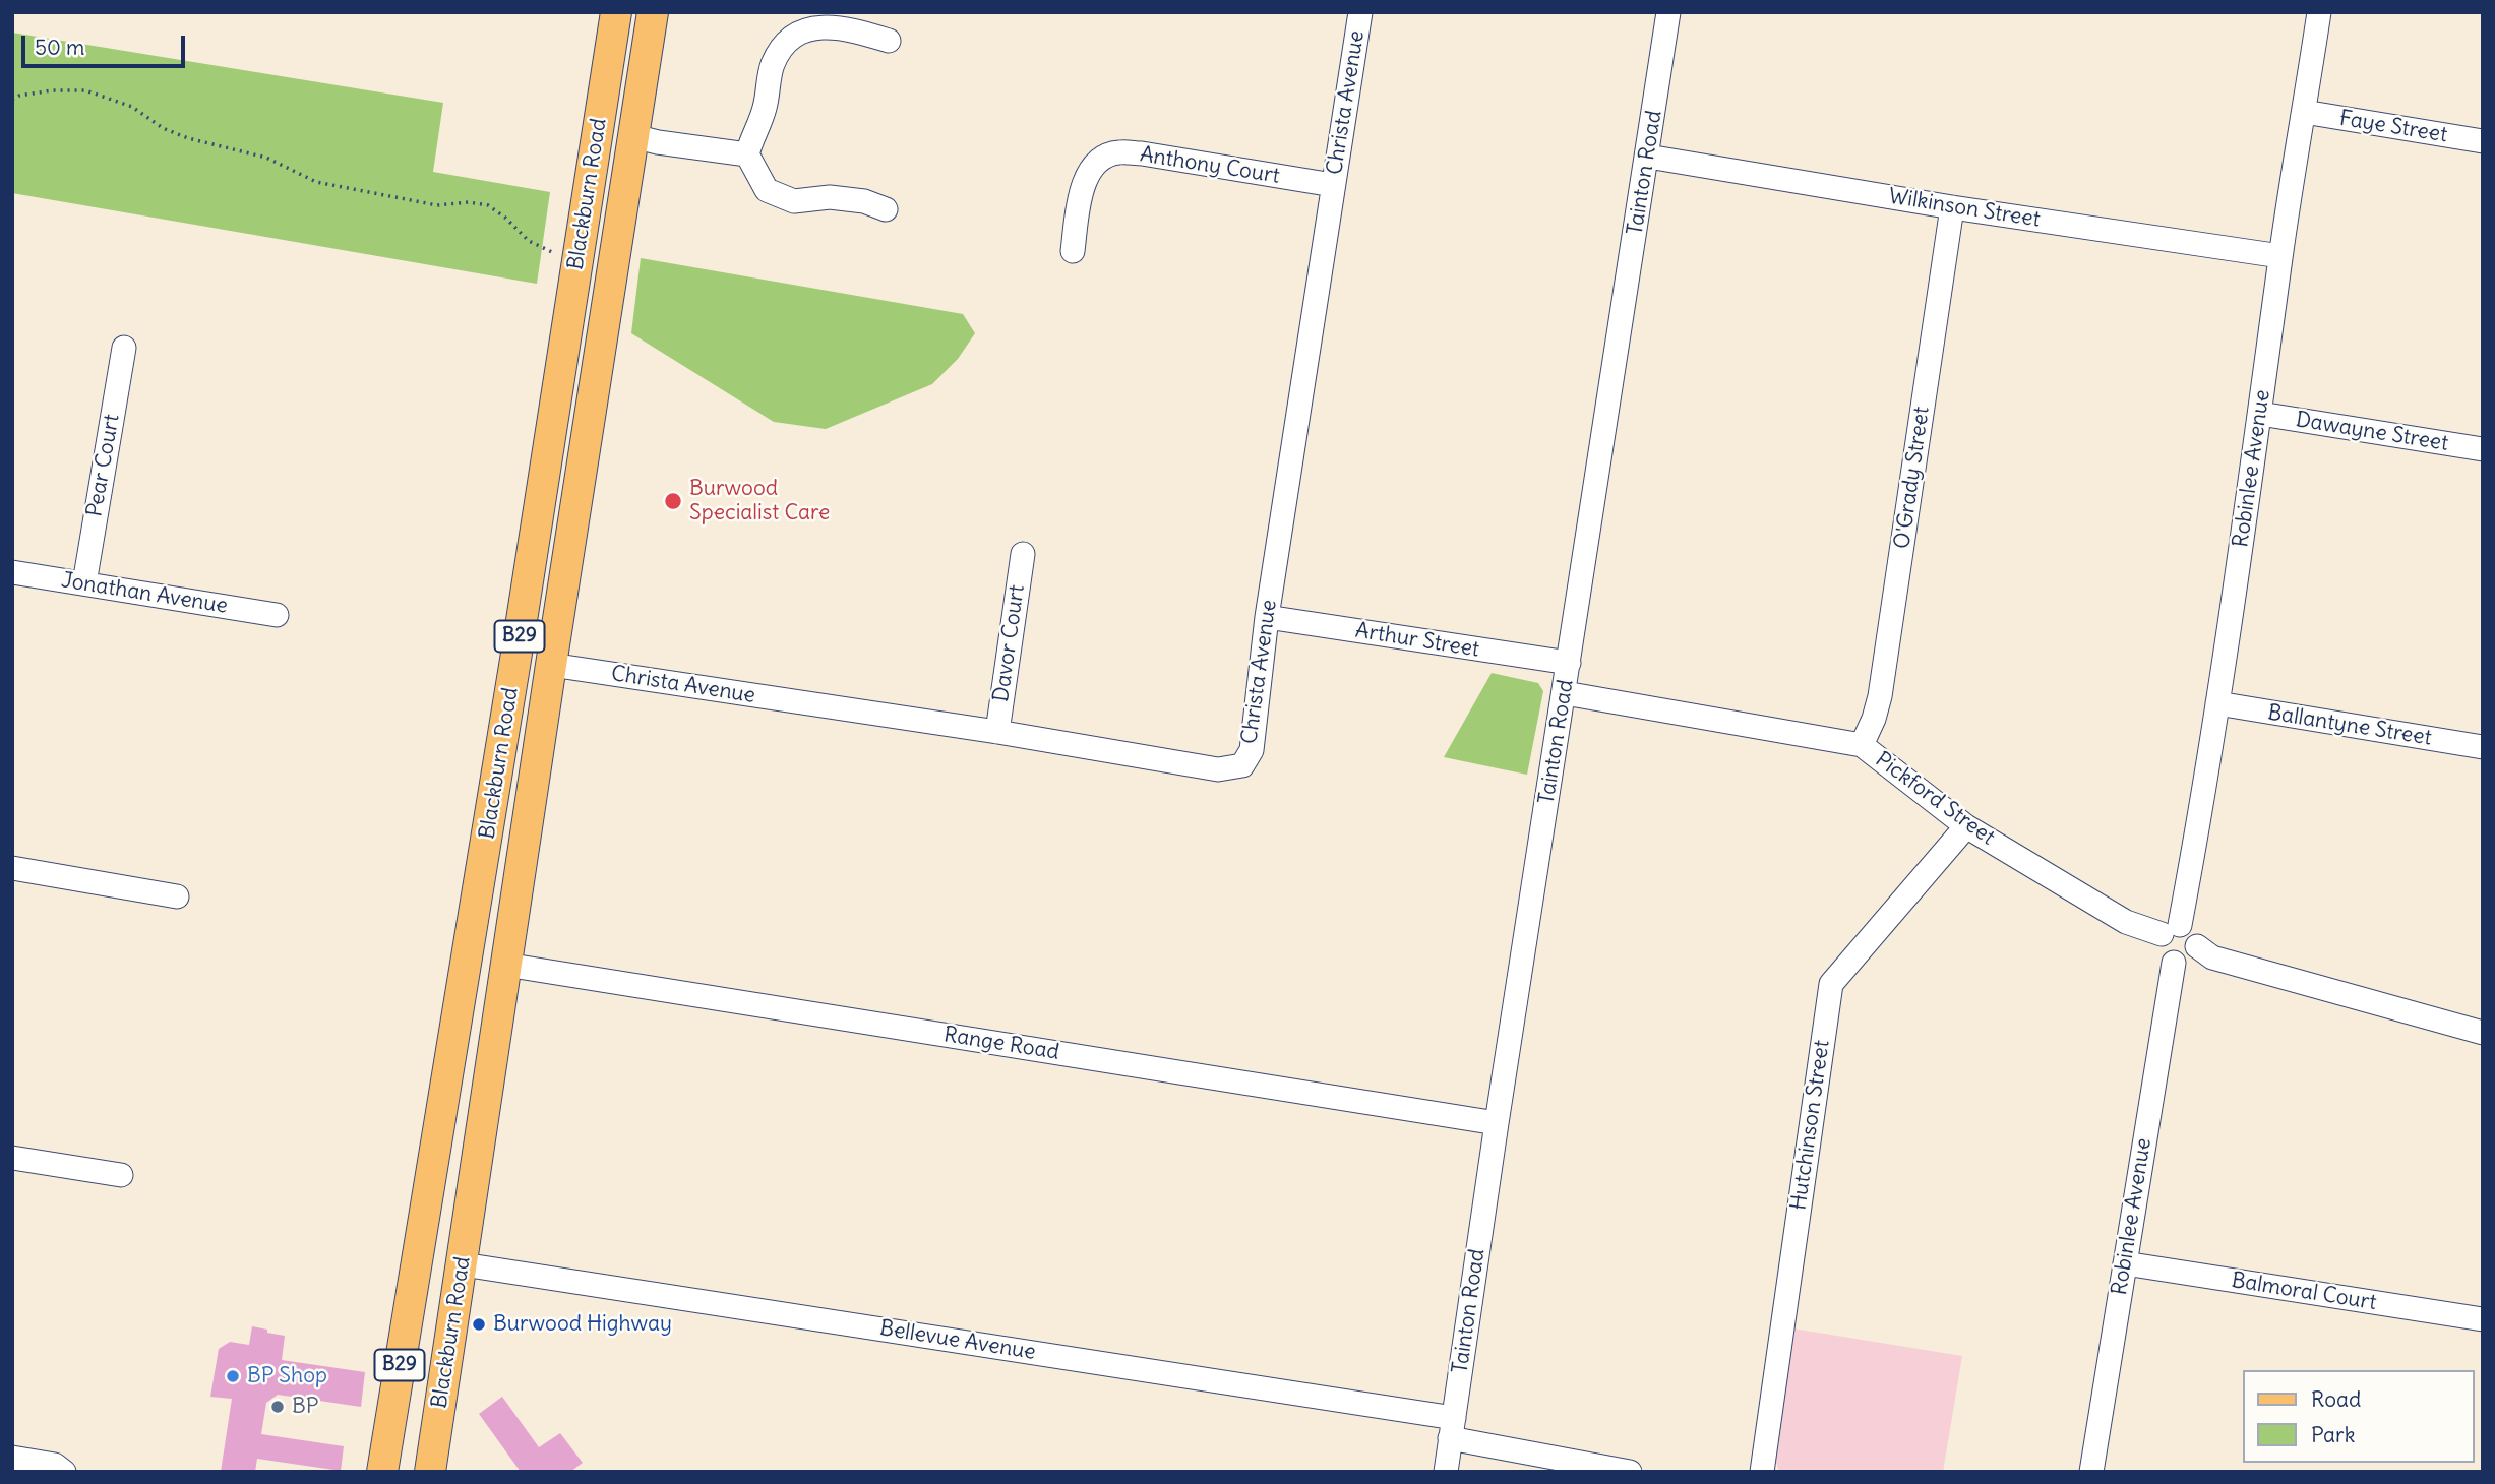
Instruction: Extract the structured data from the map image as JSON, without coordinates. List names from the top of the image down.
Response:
{
  "streets": {
    "main road": ["Blackburn Road", "B29"],
    "street": [
      "Christa Avenue",
      "Faye Street",
      "Anthony Court",
      "Tainton Road",
      "Wilkinson Street",
      "Dawayne Street",
      "Pear Court",
      "Robinlee Avenue",
      "O'Grady Street",
      "Jonathan Avenue",
      "Arthur Street",
      "Davor Court",
      "Ballantyne Street",
      "Pickford Street",
      "Range Road",
      "Hutchinson Street",
      "Balmoral Court",
      "Bellevue Avenue"
    ]
  },
  "crossings": [
    ["Christa Avenue", "Anthony Court"],
    ["Christa Avenue", "Blackburn Road"],
    ["Christa Avenue", "Arthur Street"],
    ["Christa Avenue", "Davor Court"],
    ["Faye Street", "Robinlee Avenue"],
    ["Tainton Road", "Wilkinson Street"],
    ["Tainton Road", "Arthur Street"],
    ["Tainton Road", "Pickford Street"],
    ["Tainton Road", "Range Road"],
    ["Tainton Road", "Bellevue Avenue"],
    ["Blackburn Road", "Range Road"],
    ["Blackburn Road", "Bellevue Avenue"],
    ["Wilkinson Street", "Robinlee Avenue"],
    ["Wilkinson Street", "O'Grady Street"],
    ["Dawayne Street", "Robinlee Avenue"],
    ["Pear Court", "Jonathan Avenue"],
    ["Robinlee Avenue", "Ballantyne Street"],
    ["Robinlee Avenue", "Pickford Street"],
    ["Robinlee Avenue", "Balmoral Court"],
    ["O'Grady Street", "Pickford Street"],
    ["Pickford Street", "Hutchinson Street"]
  ],
  "places": [
    "Burwood Specialist Care",
    "Burwood Highway",
    "BP Shop",
    "BP"
  ],
  "legend": ["Road", "Park"],
  "scale_bar": "50 m"
}
